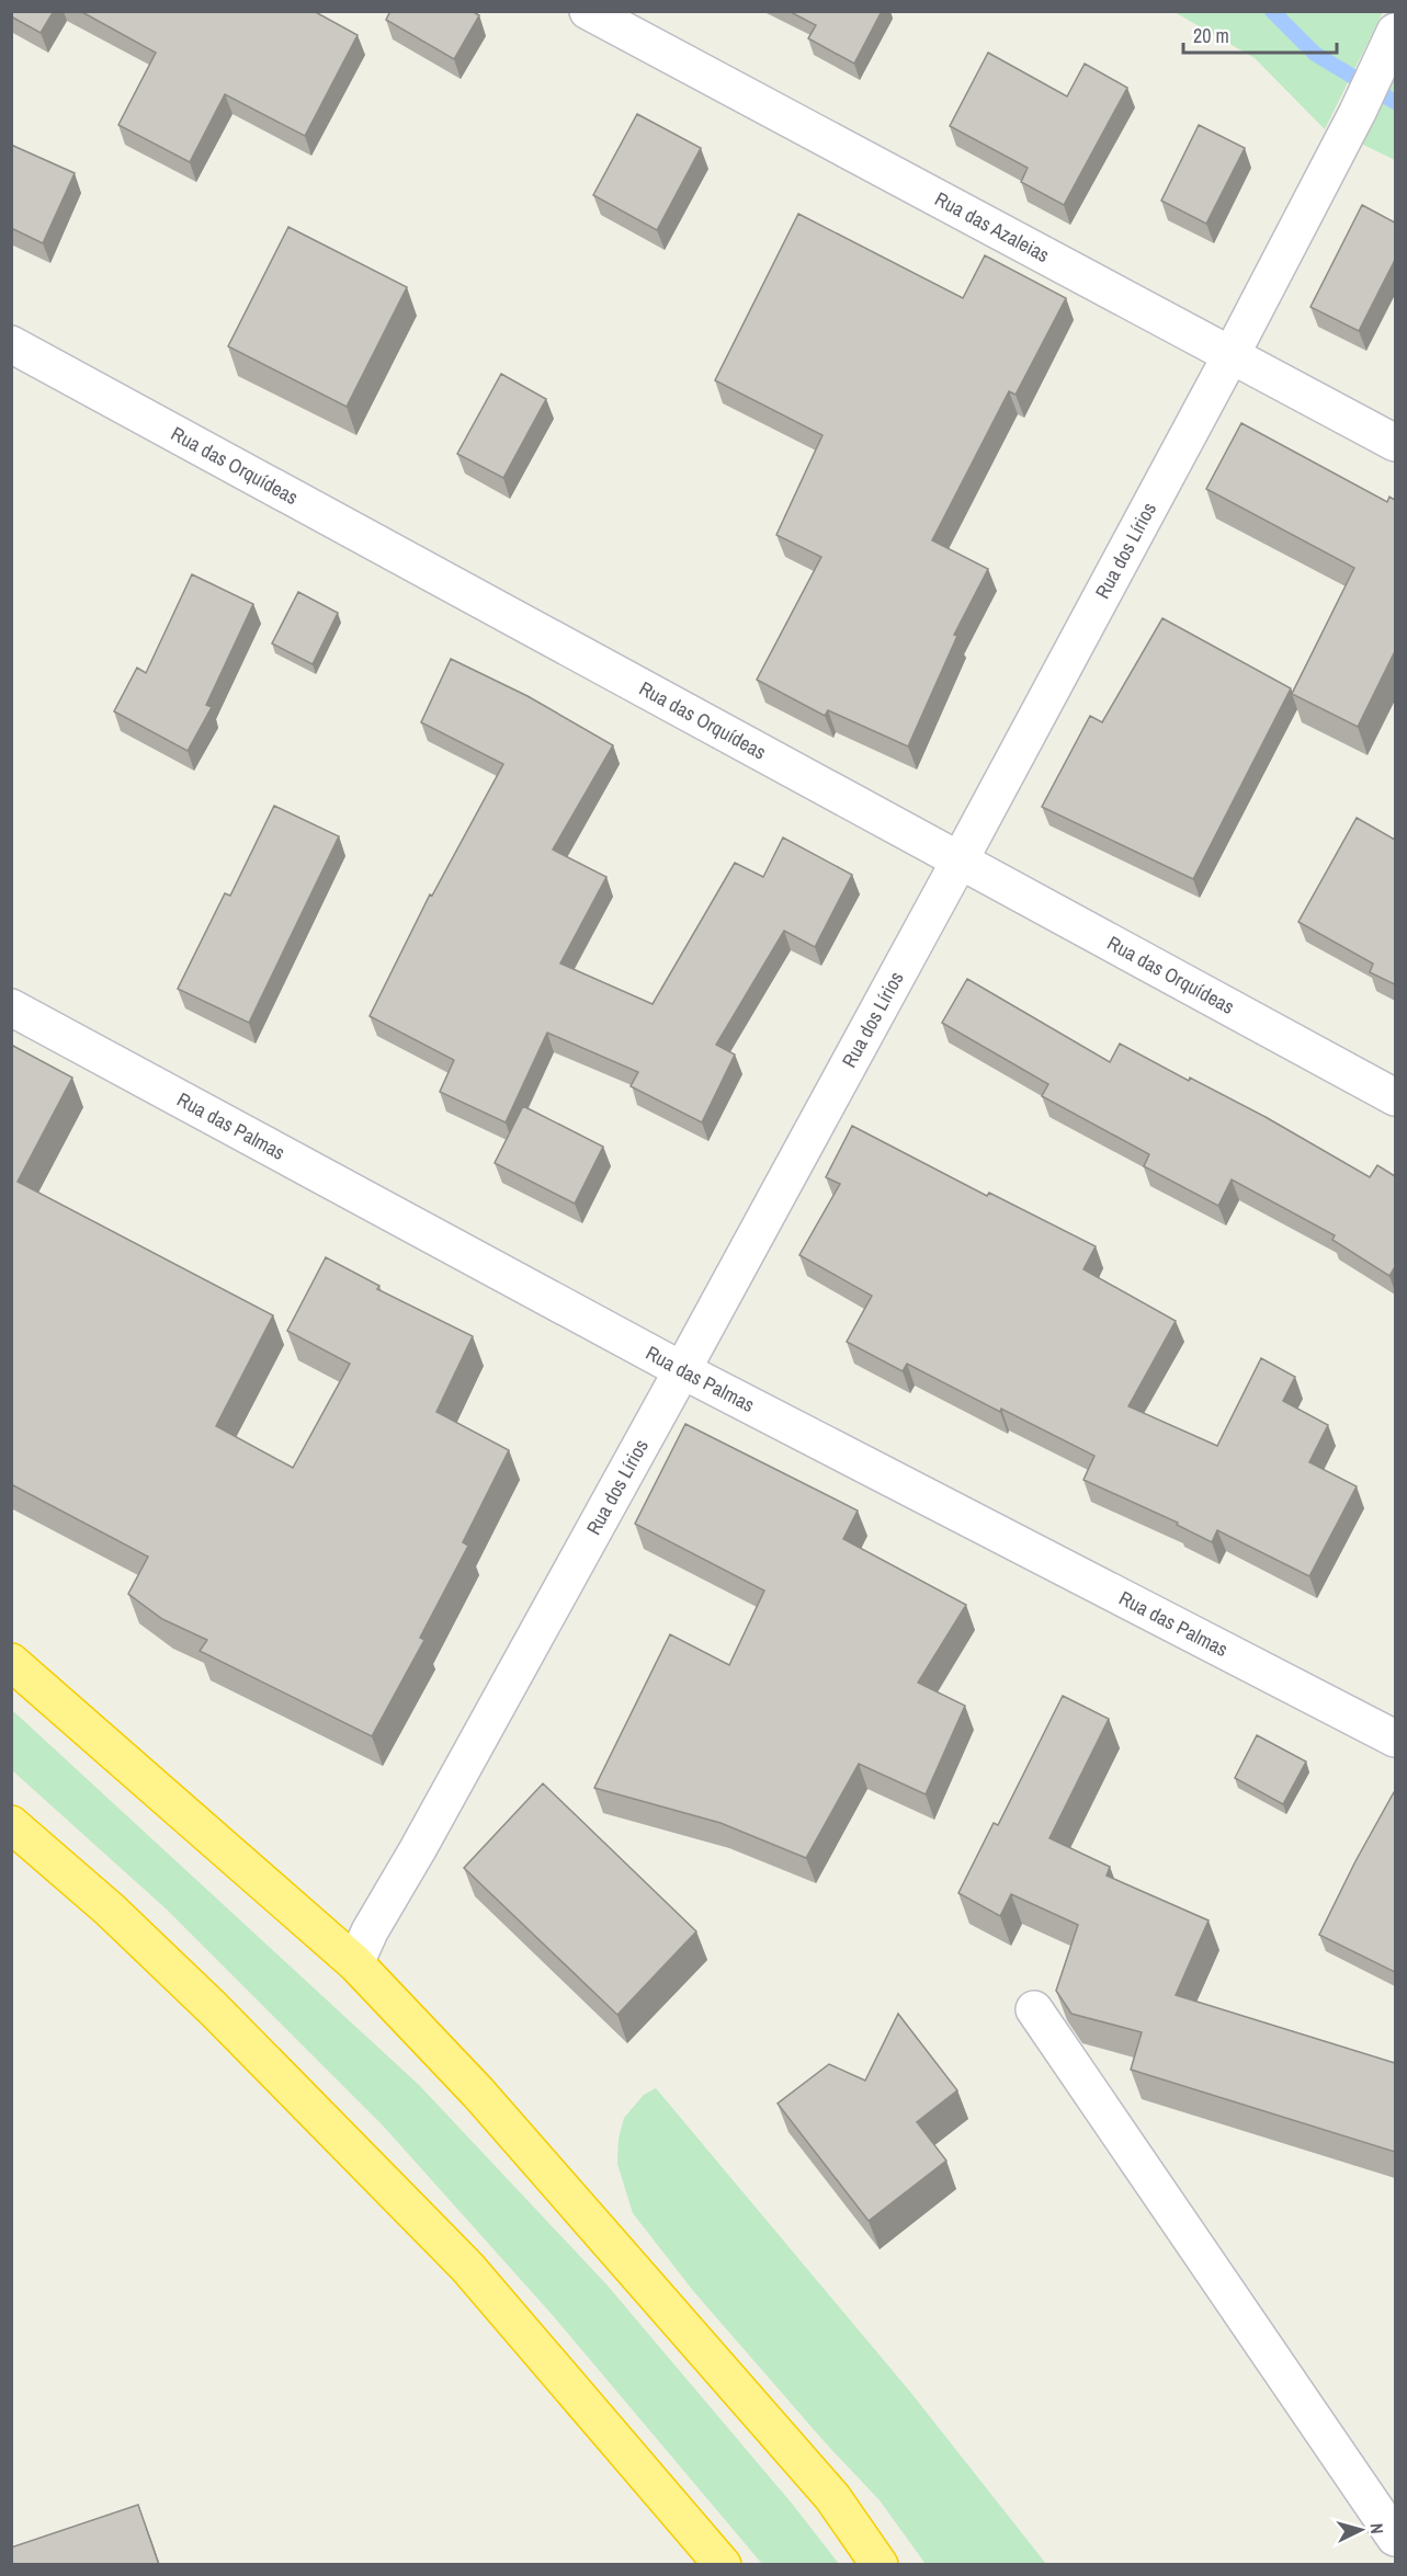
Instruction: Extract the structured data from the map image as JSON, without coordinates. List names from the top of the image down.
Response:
{
  "streets": {
    "street": [
      "Rua das Azaleias",
      "Rua das Orquídeas",
      "Rua dos Lírios",
      "Rua das Palmas"
    ]
  },
  "crossings": [
    ["Rua das Azaleias", "Rua dos Lírios"],
    ["Rua das Orquídeas", "Rua dos Lírios"],
    ["Rua dos Lírios", "Rua das Palmas"]
  ],
  "scale_bar": "20 m",
  "north": "right"
}
